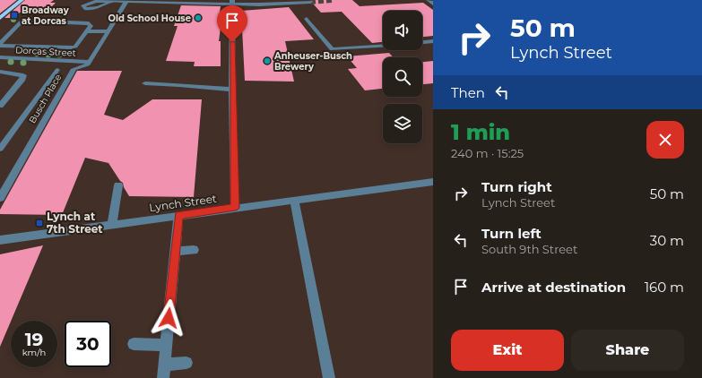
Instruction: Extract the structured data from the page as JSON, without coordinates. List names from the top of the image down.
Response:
{
  "streets": {
    "street": ["Dorcas Street", "Busch Place", "Lynch Street"]
  },
  "crossings": [
    ["Dorcas Street", "Busch Place"]
  ],
  "places": {
    "transit": ["Broadway at Dorcas", "Lynch at 7th Street"],
    "other": ["Old School House", "Anheuser-Busch Brewery"]
  },
  "page": {
    "turn": ["50 m", "Lynch Street"],
    "then": "Then",
    "heading": ["1 min", "240 m · 15:25"],
    "list": [
      {
        "name": "Turn right",
        "note": "Lynch Street",
        "value": "50 m"
      },
      {
        "name": "Turn left",
        "note": "South 9th Street",
        "value": "30 m"
      },
      {
        "name": "Arrive at destination",
        "value": "160 m"
      }
    ],
    "speed": "19 km/h",
    "limit": "30",
    "buttons": ["Exit", "Share"]
  }
}
